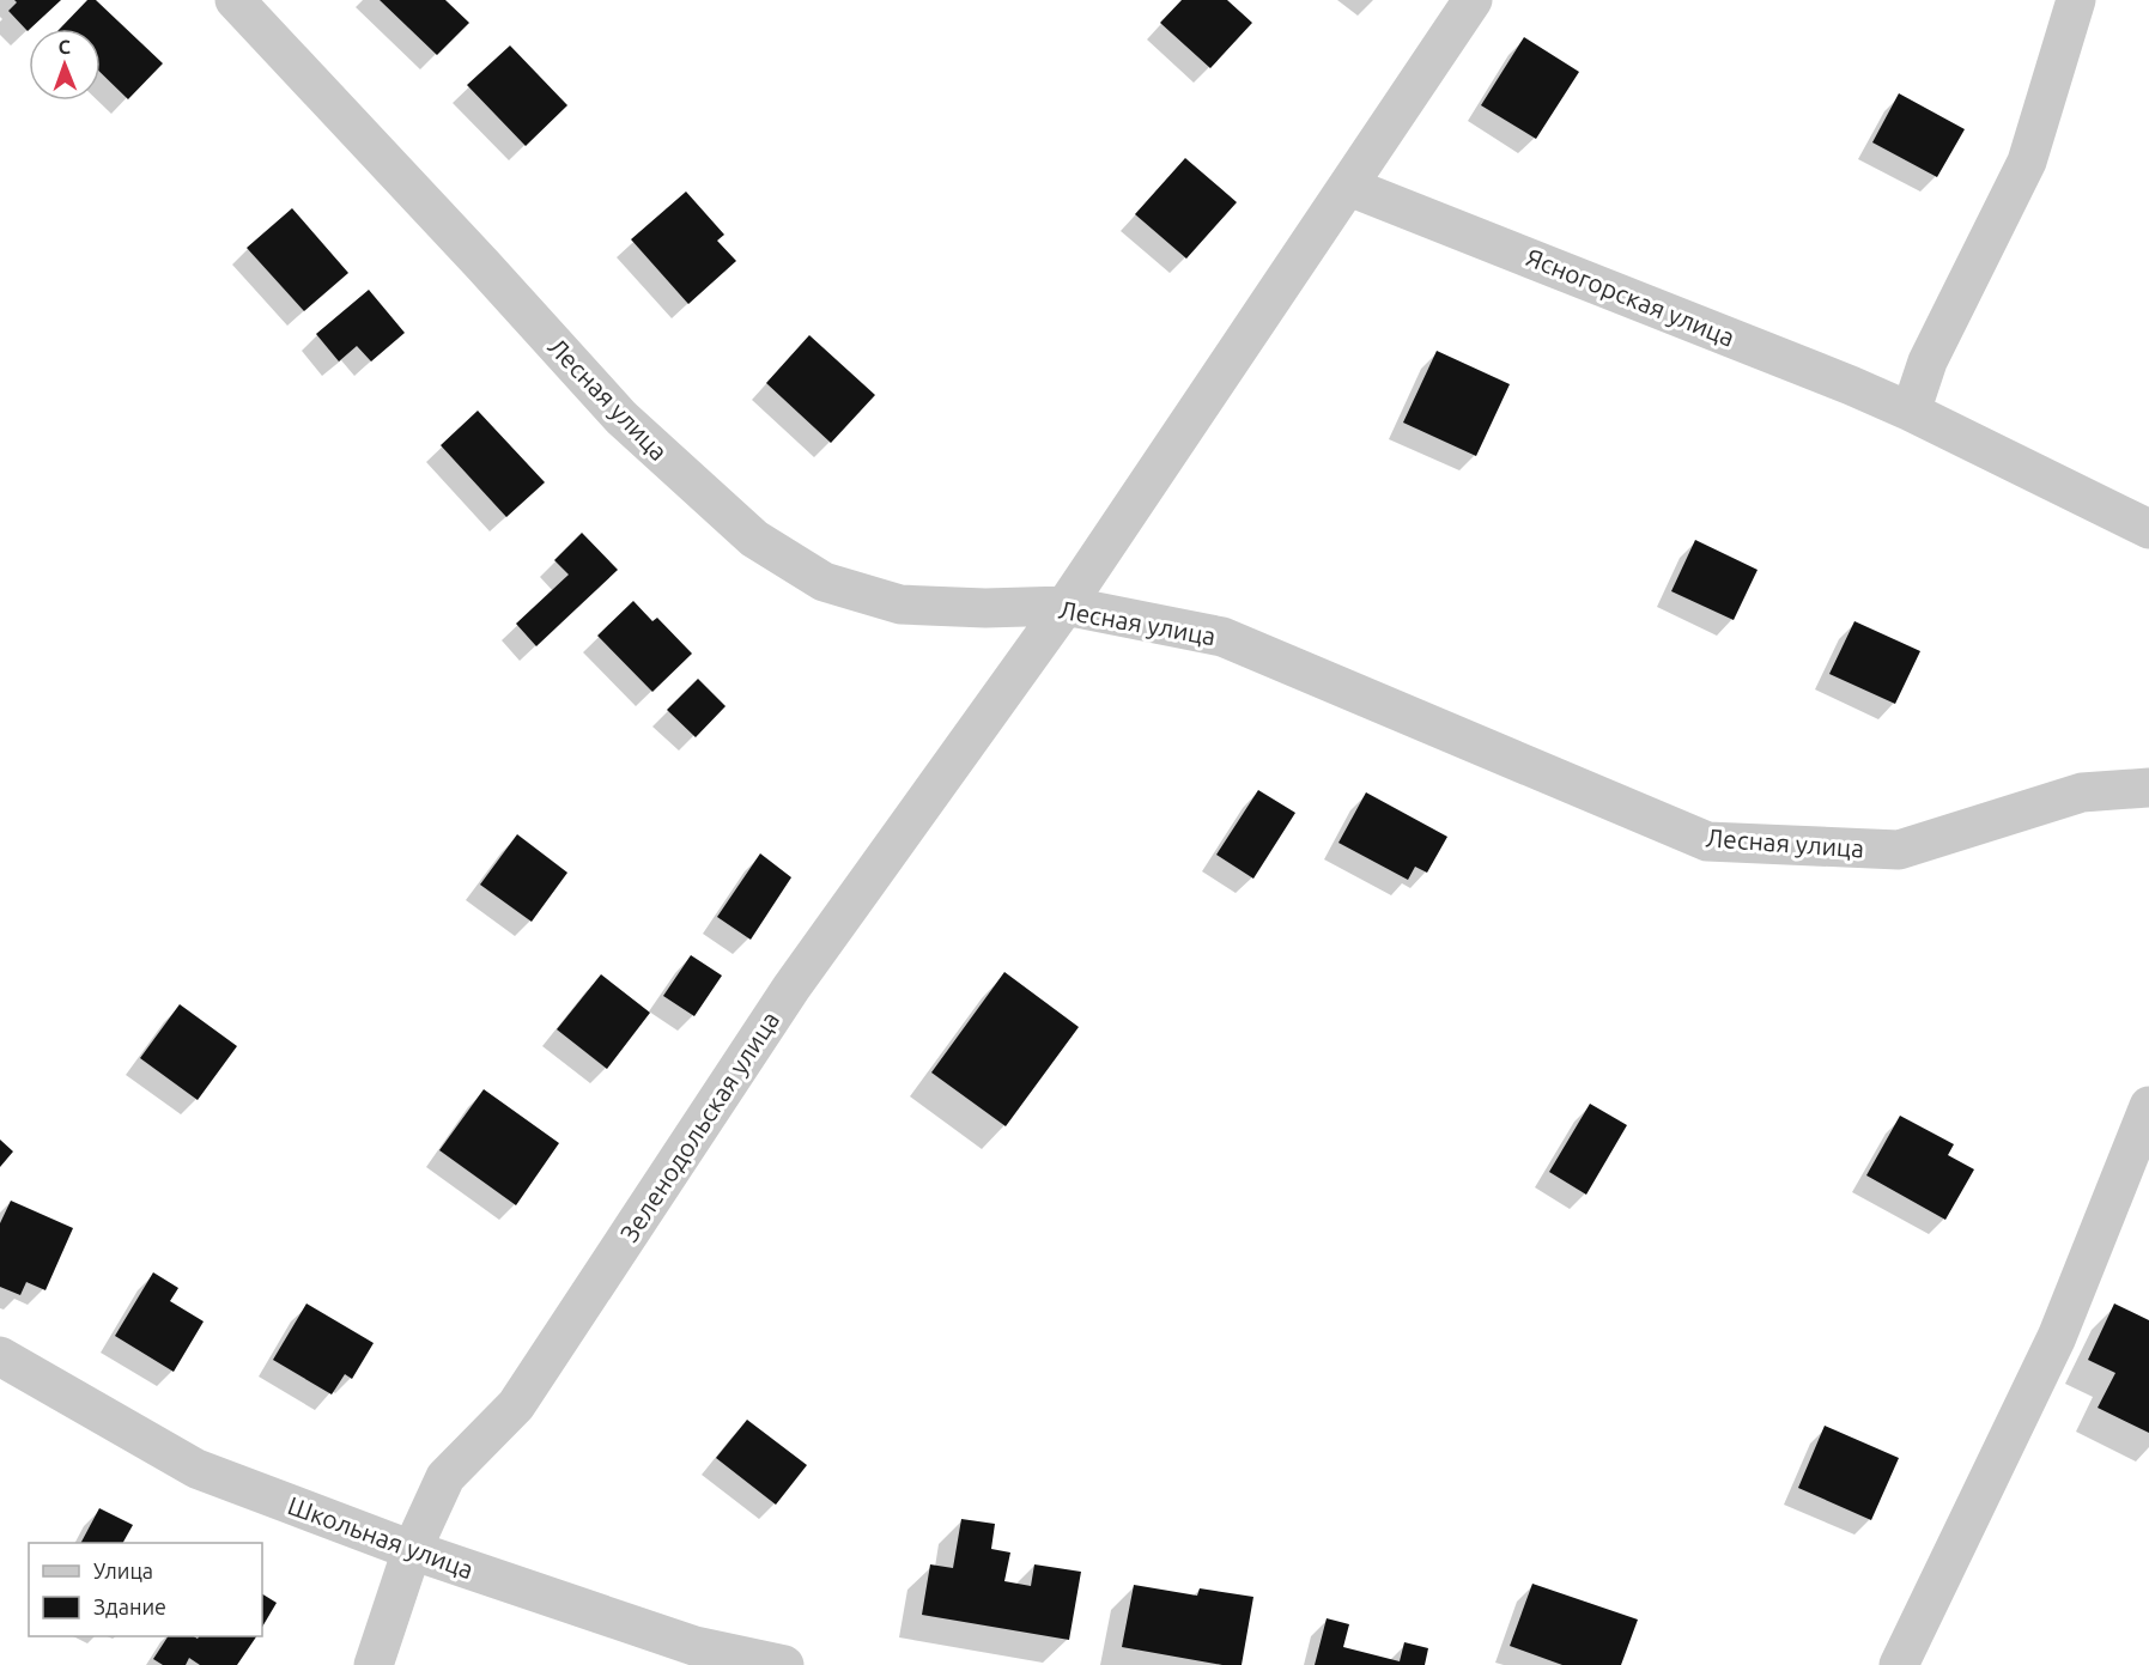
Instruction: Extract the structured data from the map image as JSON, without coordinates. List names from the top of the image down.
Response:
{
  "streets": {
    "street": [
      "Ясногорская улица",
      "Лесная улица",
      "Зеленодольская улица",
      "Школьная улица"
    ]
  },
  "crossings": [
    ["Ясногорская улица", "Зеленодольская улица"],
    ["Лесная улица", "Зеленодольская улица"],
    ["Зеленодольская улица", "Школьная улица"]
  ],
  "legend": ["Улица", "Здание"],
  "north": "top"
}
